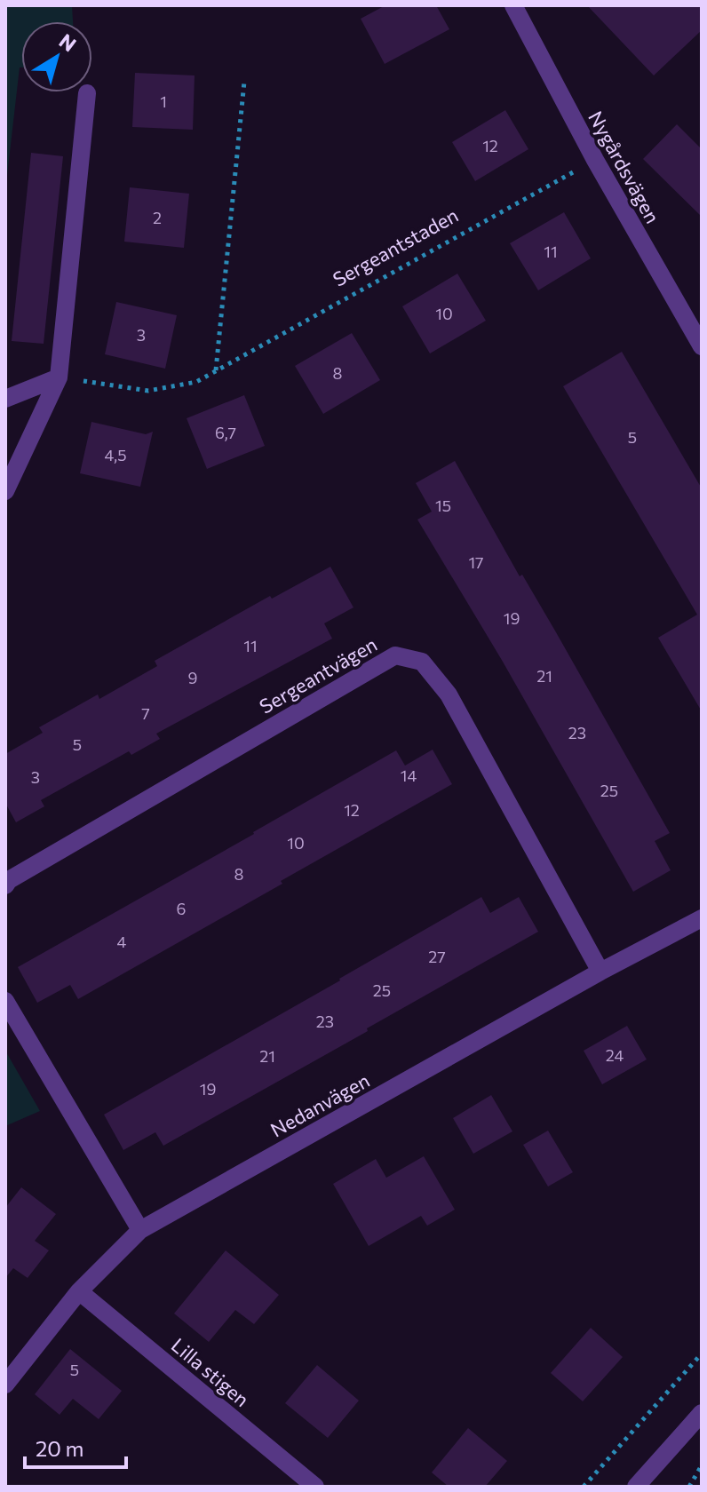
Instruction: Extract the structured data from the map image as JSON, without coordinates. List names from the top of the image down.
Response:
{
  "streets": {
    "street": [
      "Nygårdsvägen",
      "Sergeantvägen",
      "Nedanvägen",
      "Lilla stigen"
    ],
    "path": ["Sergeantstaden"]
  },
  "crossings": [
    ["Nygårdsvägen", "Sergeantstaden"],
    ["Sergeantvägen", "Nedanvägen"],
    ["Nedanvägen", "Lilla stigen"]
  ],
  "house_numbers": [
    "1",
    "12",
    "2",
    "11",
    "10",
    "3",
    "8",
    "6,7",
    "5",
    "4,5",
    "15",
    "17",
    "19",
    "11",
    "21",
    "9",
    "7",
    "23",
    "5",
    "14",
    "3",
    "25",
    "12",
    "10",
    "8",
    "6",
    "4",
    "27",
    "25",
    "23",
    "24",
    "21",
    "19",
    "5"
  ],
  "scale_bar": "20 m",
  "north": "top right"
}
